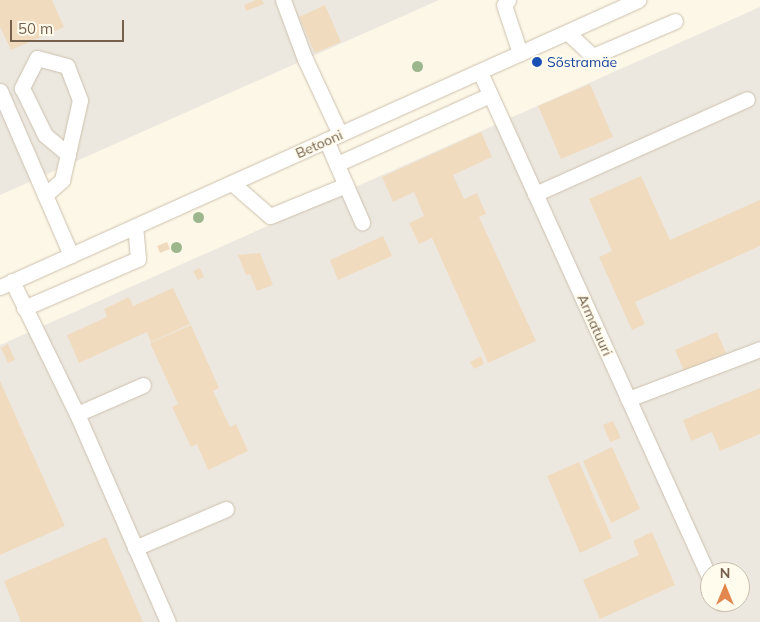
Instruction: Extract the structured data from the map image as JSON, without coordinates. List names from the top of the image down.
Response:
{
  "streets": {
    "street": ["Betooni", "Armatuuri"]
  },
  "crossings": [
    ["Betooni", "Armatuuri"]
  ],
  "places": ["Sõstramäe"],
  "scale_bar": "50 m",
  "north": "top"
}
